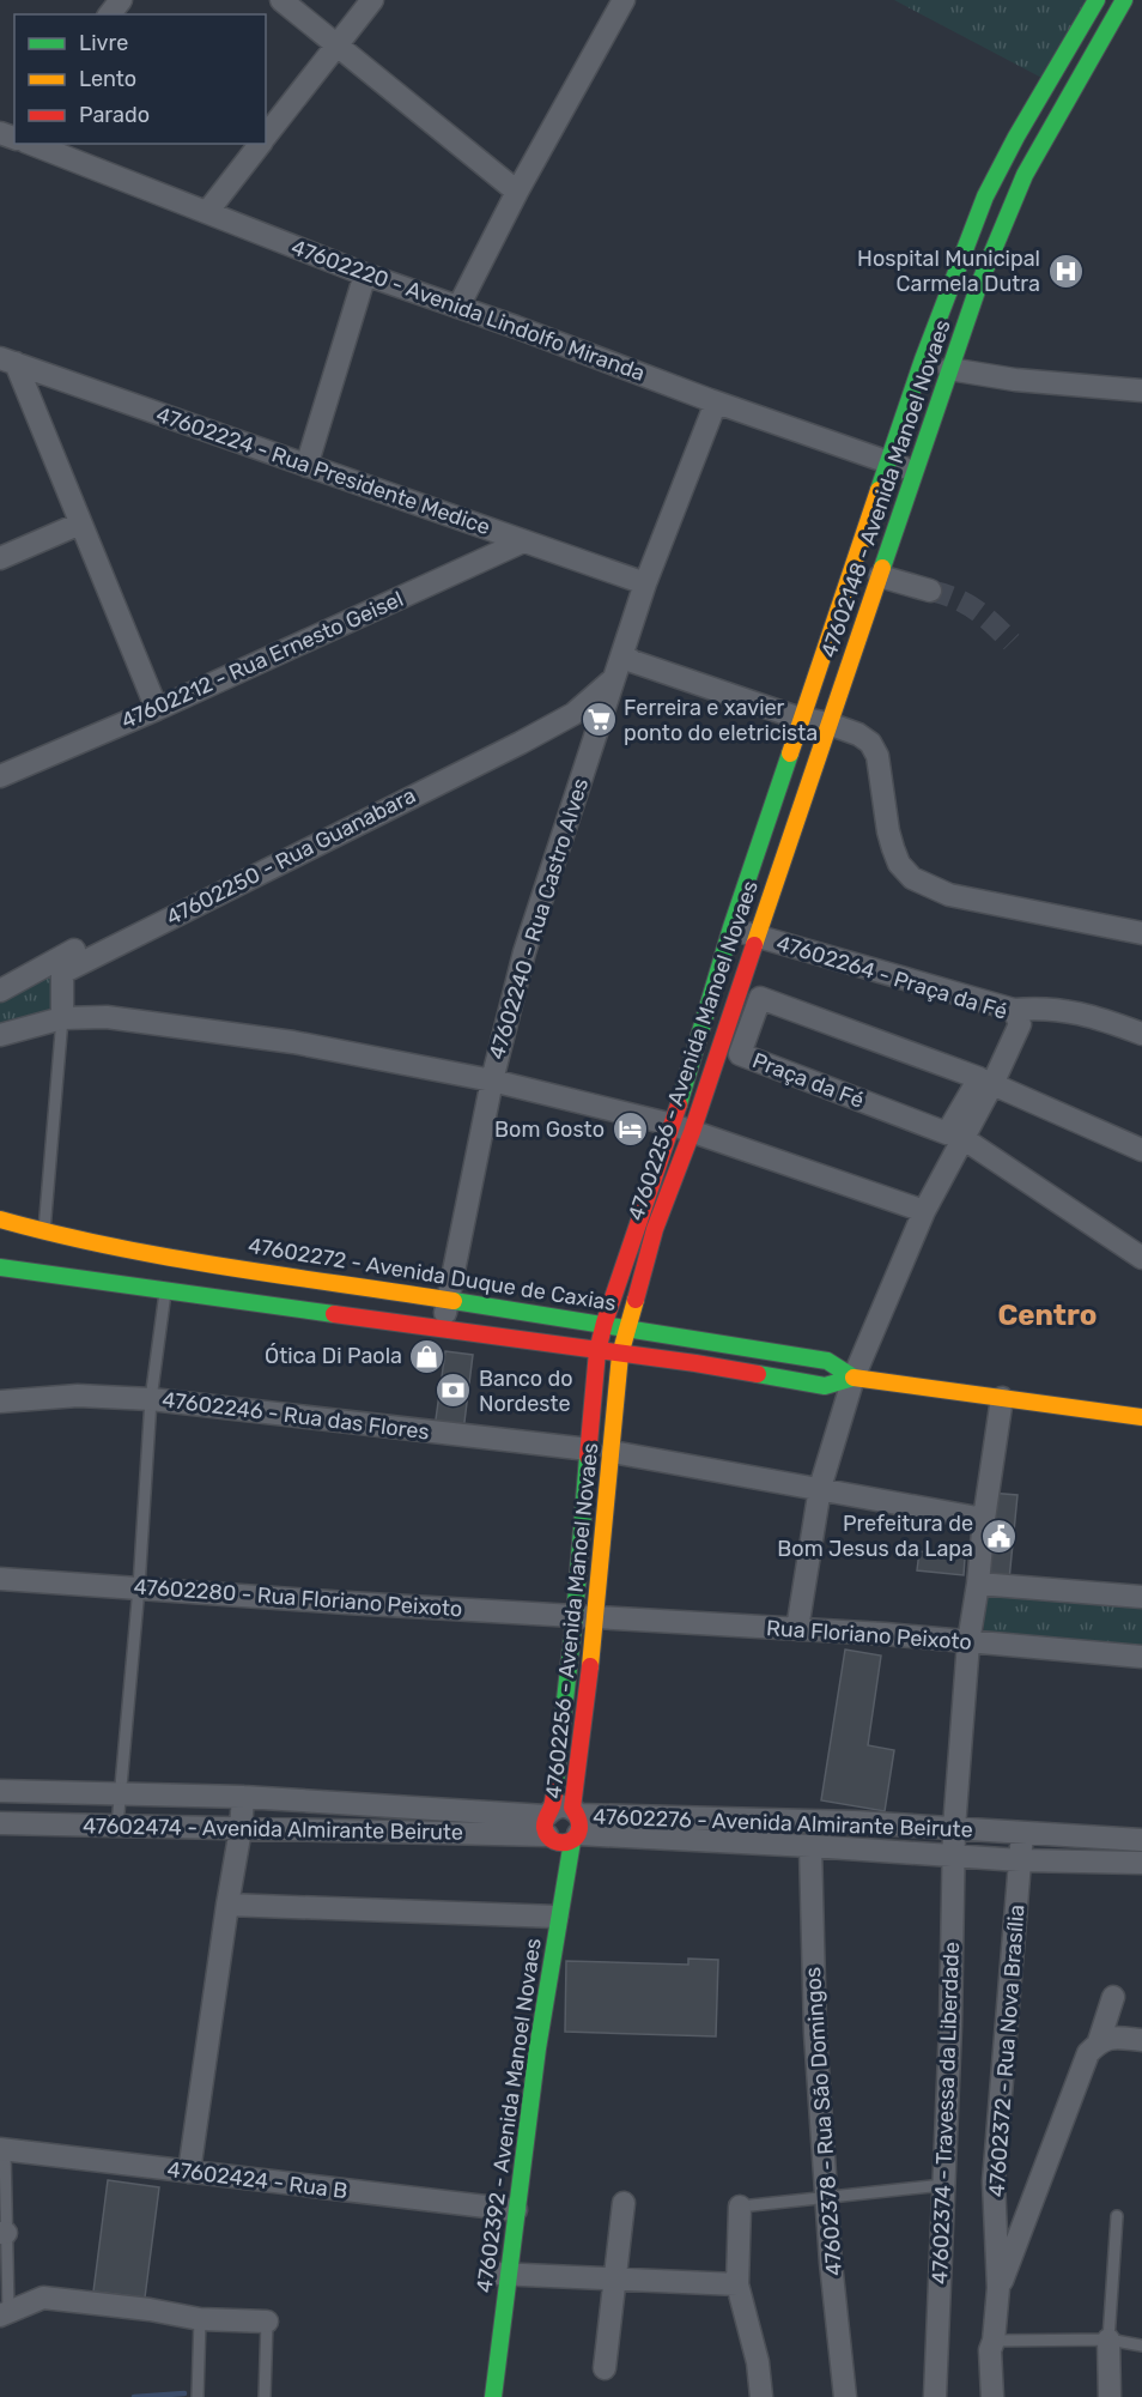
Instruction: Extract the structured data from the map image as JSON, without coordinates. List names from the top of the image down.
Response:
{
  "streets": {
    "main road": [
      "47602148 - Avenida Manoel Novaes",
      "47602256 - Avenida Manoel Novaes",
      "47602272 - Avenida Duque de Caxias",
      "47602392 - Avenida Manoel Novaes"
    ],
    "street": [
      "47602220 - Avenida Lindolfo Miranda",
      "47602224 - Rua Presidente Medice",
      "47602212 - Rua Ernesto Geisel",
      "47602240 - Rua Castro Alves",
      "47602264 - Praça da Fé",
      "Praça da Fé",
      "47602246 - Rua das Flores",
      "47602280 - Rua Floriano Peixoto",
      "Rua Floriano Peixoto",
      "47602276 - Avenida Almirante Beirute",
      "47602474 - Avenida Almirante Beirute",
      "47602372 - Rua Nova Brasília",
      "47602374 - Travessa da Liberdade",
      "47602378 - Rua São Domingos",
      "47602424 - Rua B"
    ]
  },
  "crossings": [
    ["47602220 - Avenida Lindolfo Miranda", "47602148 - Avenida Manoel Novaes"],
    ["47602220 - Avenida Lindolfo Miranda", "47602240 - Rua Castro Alves"],
    ["47602220 - Avenida Lindolfo Miranda", "47602256 - Avenida Manoel Novaes"],
    ["47602224 - Rua Presidente Medice", "47602212 - Rua Ernesto Geisel"],
    ["47602224 - Rua Presidente Medice", "47602240 - Rua Castro Alves"],
    ["47602148 - Avenida Manoel Novaes", "47602256 - Avenida Manoel Novaes"],
    ["47602240 - Rua Castro Alves", "47602272 - Avenida Duque de Caxias"],
    ["47602264 - Praça da Fé", "47602256 - Avenida Manoel Novaes"],
    ["47602264 - Praça da Fé", "Praça da Fé"],
    ["47602264 - Praça da Fé", "47602272 - Avenida Duque de Caxias"],
    ["47602264 - Praça da Fé", "47602246 - Rua das Flores"],
    ["47602264 - Praça da Fé", "Rua Floriano Peixoto"],
    ["47602256 - Avenida Manoel Novaes", "47602272 - Avenida Duque de Caxias"],
    ["47602256 - Avenida Manoel Novaes", "47602246 - Rua das Flores"],
    ["47602256 - Avenida Manoel Novaes", "47602280 - Rua Floriano Peixoto"],
    ["47602256 - Avenida Manoel Novaes", "Rua Floriano Peixoto"],
    ["47602256 - Avenida Manoel Novaes", "47602276 - Avenida Almirante Beirute"],
    ["47602256 - Avenida Manoel Novaes", "47602474 - Avenida Almirante Beirute"],
    ["47602256 - Avenida Manoel Novaes", "47602392 - Avenida Manoel Novaes"],
    ["47602272 - Avenida Duque de Caxias", "47602374 - Travessa da Liberdade"],
    ["47602246 - Rua das Flores", "47602374 - Travessa da Liberdade"],
    ["47602280 - Rua Floriano Peixoto", "Rua Floriano Peixoto"],
    ["Rua Floriano Peixoto", "47602374 - Travessa da Liberdade"],
    ["47602276 - Avenida Almirante Beirute", "47602474 - Avenida Almirante Beirute"],
    ["47602276 - Avenida Almirante Beirute", "47602372 - Rua Nova Brasília"],
    ["47602276 - Avenida Almirante Beirute", "47602374 - Travessa da Liberdade"],
    ["47602276 - Avenida Almirante Beirute", "47602392 - Avenida Manoel Novaes"],
    ["47602474 - Avenida Almirante Beirute", "47602392 - Avenida Manoel Novaes"]
  ],
  "districts": ["Centro"],
  "places": {
    "hospital": ["Hospital Municipal Carmela Dutra"],
    "supermarket": ["Ferreira e xavier ponto do eletricista"],
    "hotel": ["Bom Gosto"],
    "shop": ["Ótica Di Paola"],
    "bank": ["Banco do Nordeste"],
    "public building": ["Prefeitura de Bom Jesus da Lapa"]
  },
  "legend": ["Livre", "Lento", "Parado"]
}
